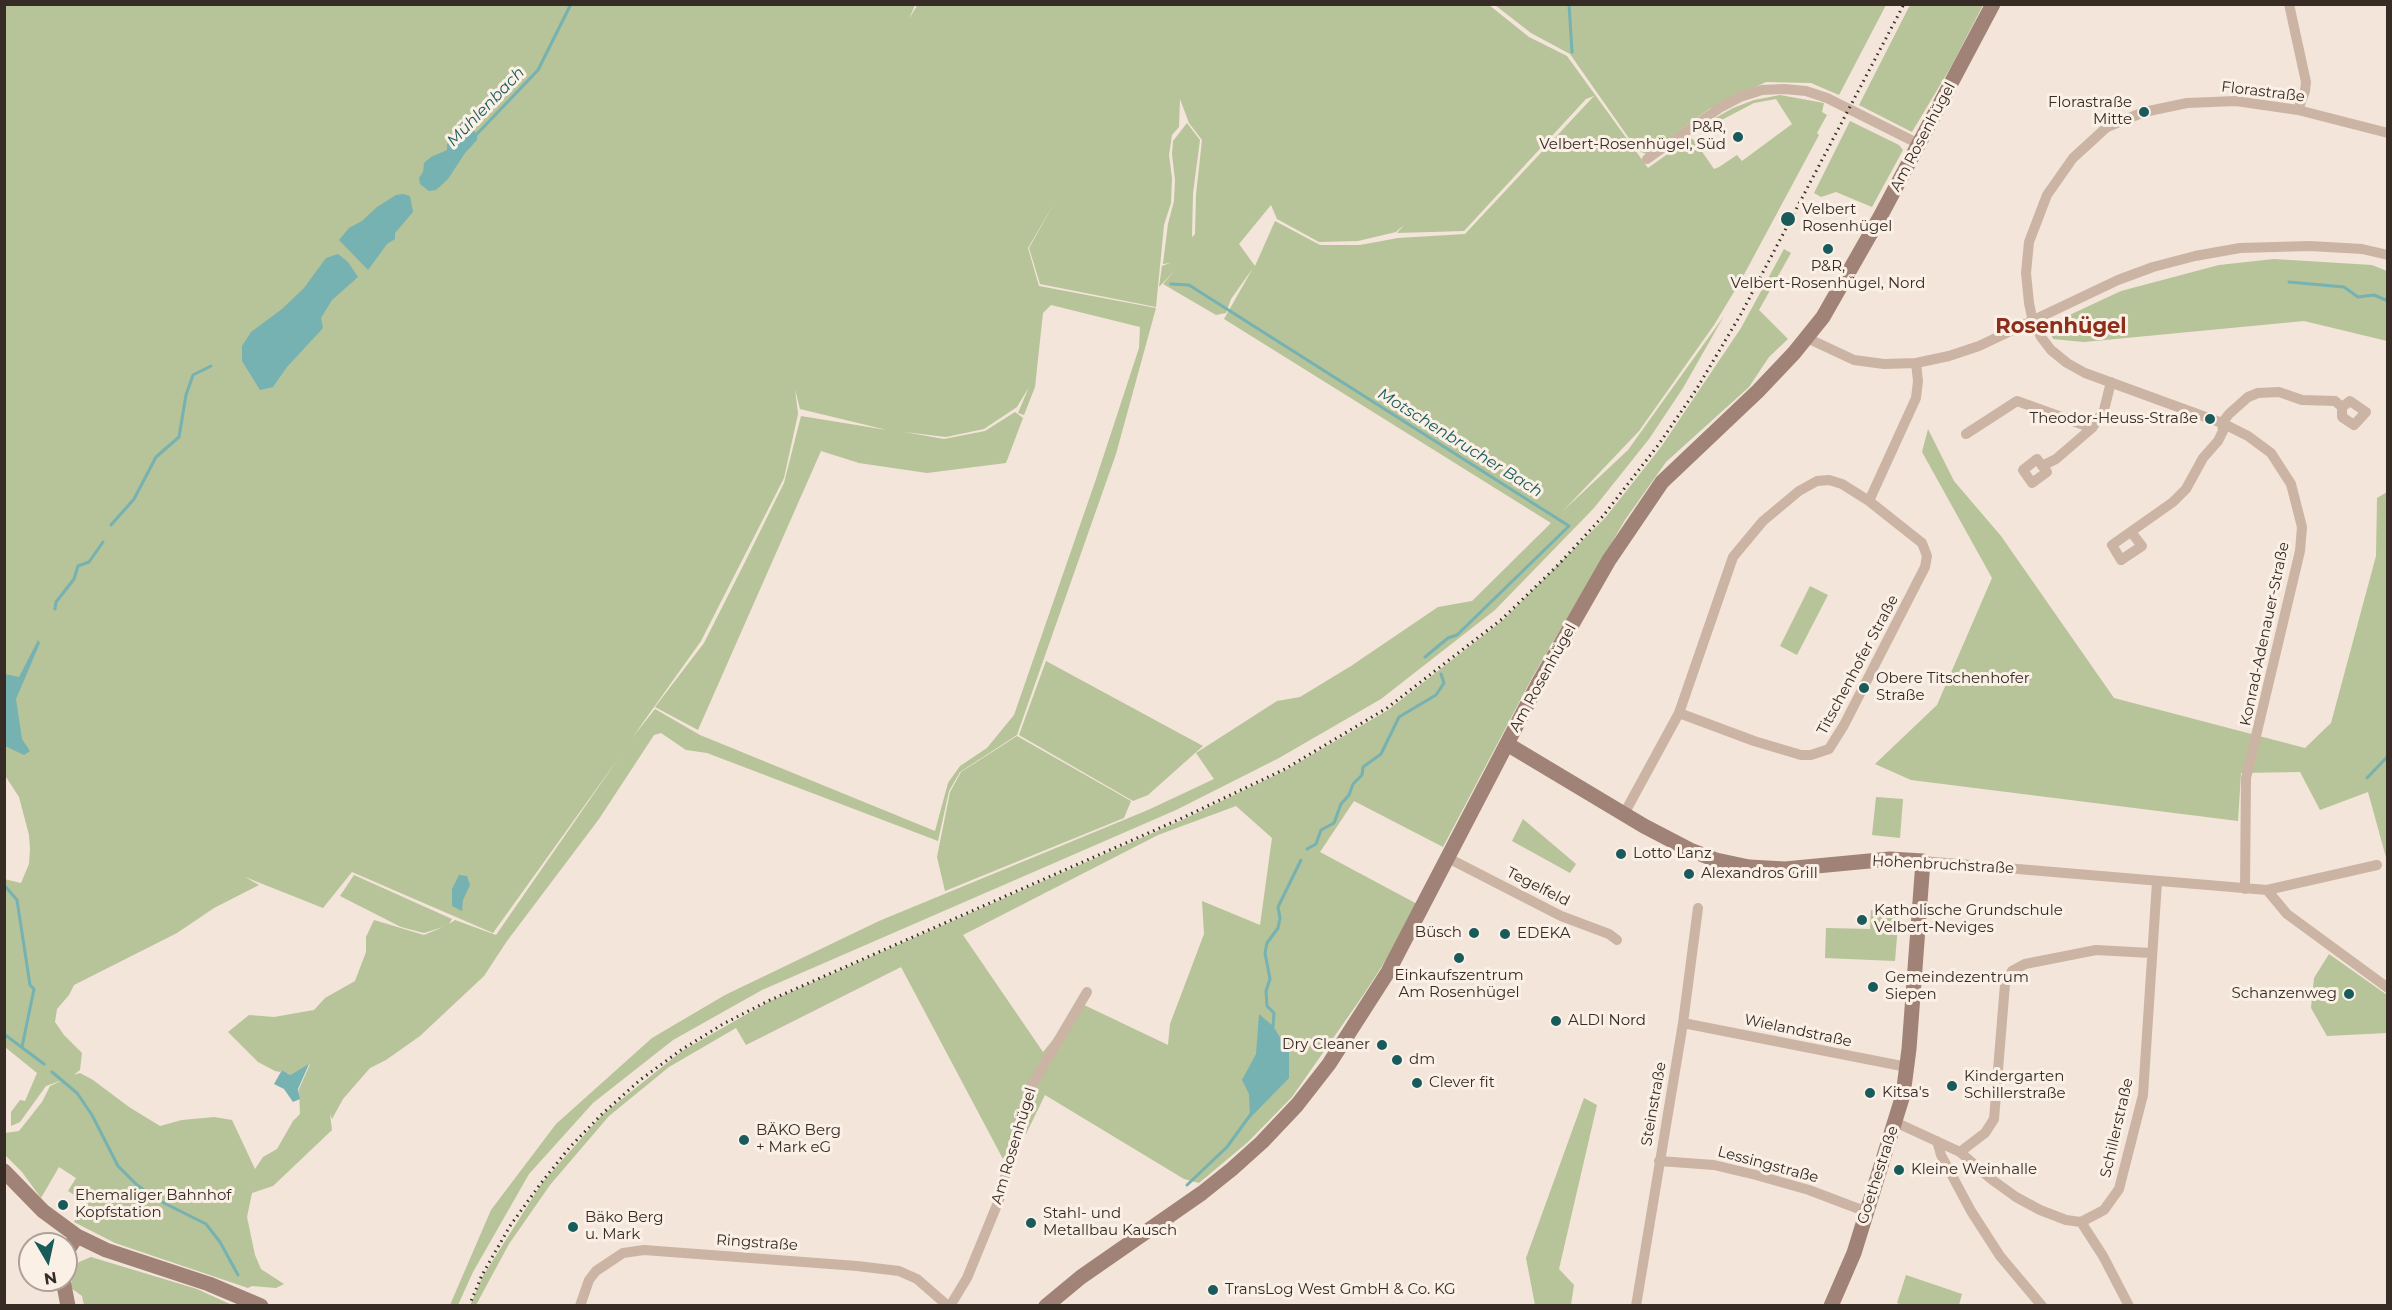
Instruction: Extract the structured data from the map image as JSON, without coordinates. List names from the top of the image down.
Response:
{
  "streets": {
    "street": [
      "Florastraße",
      "Am Rosenhügel",
      "Konrad-Adenauer-Straße",
      "Titschenhofer Straße",
      "Hohenbruchstraße",
      "Tegelfeld",
      "Wielandstraße",
      "Steinstraße",
      "Schillerstraße",
      "Lessingstraße",
      "Goethestraße",
      "Ringstraße"
    ]
  },
  "crossings": [
    ["Florastraße", "Konrad-Adenauer-Straße"],
    ["Am Rosenhügel", "Hohenbruchstraße"],
    ["Am Rosenhügel", "Tegelfeld"],
    ["Am Rosenhügel", "Ringstraße"],
    ["Konrad-Adenauer-Straße", "Hohenbruchstraße"],
    ["Titschenhofer Straße", "Hohenbruchstraße"],
    ["Hohenbruchstraße", "Schillerstraße"],
    ["Hohenbruchstraße", "Goethestraße"],
    ["Wielandstraße", "Steinstraße"],
    ["Wielandstraße", "Goethestraße"],
    ["Steinstraße", "Lessingstraße"],
    ["Lessingstraße", "Goethestraße"]
  ],
  "districts": ["Rosenhügel"],
  "water": ["Mühlenbach", "Motschenbrucher Bach"],
  "places": [
    "Florastraße Mitte",
    "P&R, Velbert-Rosenhügel, Süd",
    "Velbert Rosenhügel",
    "P&R, Velbert-Rosenhügel, Nord",
    "Theodor-Heuss-Straße",
    "Obere Titschenhofer Straße",
    "Lotto Lanz",
    "Alexandros Grill",
    "Katholische Grundschule Velbert-Neviges",
    "Büsch",
    "EDEKA",
    "Einkaufszentrum Am Rosenhügel",
    "Gemeindezentrum Siepen",
    "Schanzenweg",
    "ALDI Nord",
    "Dry Cleaner",
    "dm",
    "Clever fit",
    "Kindergarten Schillerstraße",
    "Kitsa's",
    "BÄKO Berg + Mark eG",
    "Kleine Weinhalle",
    "Ehemaliger Bahnhof Kopfstation",
    "Stahl- und Metallbau Kausch",
    "Bäko Berg u. Mark",
    "TransLog West GmbH & Co. KG"
  ],
  "north": "bottom"
}
